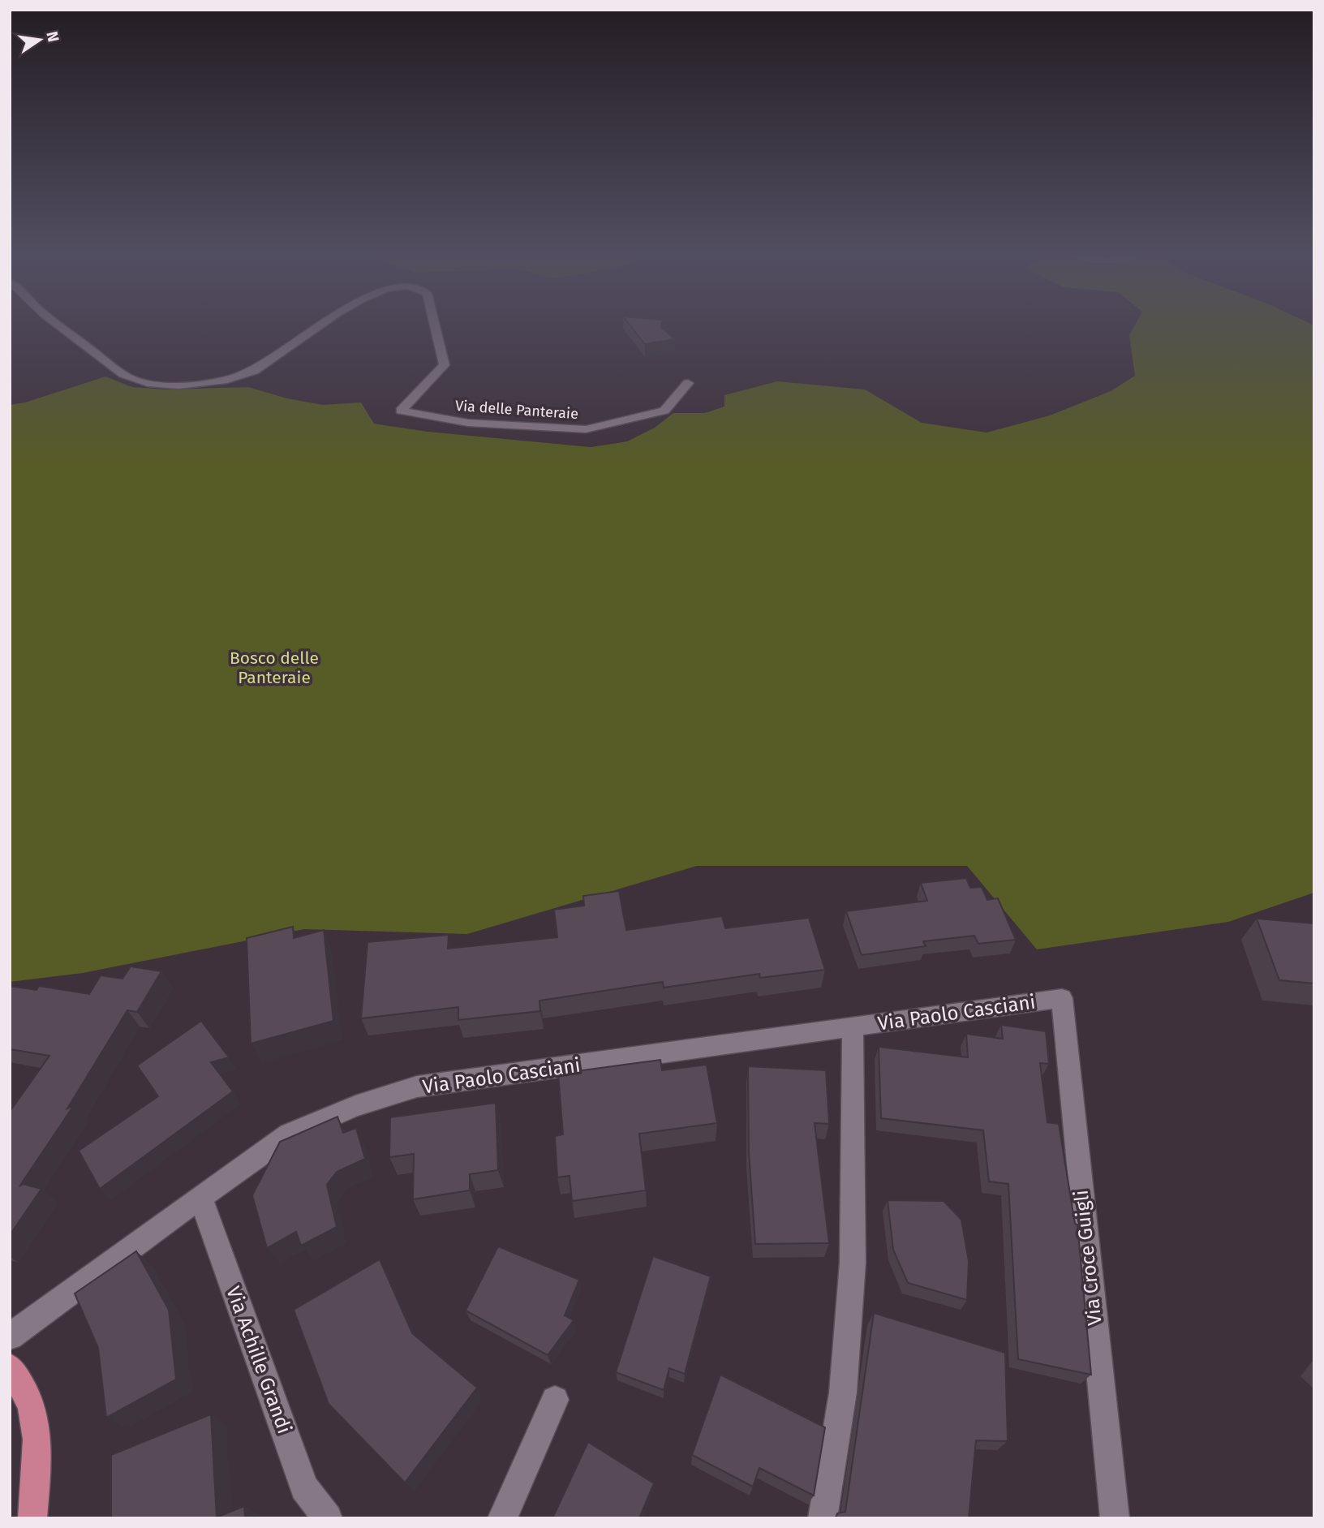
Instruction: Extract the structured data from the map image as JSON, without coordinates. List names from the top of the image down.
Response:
{
  "streets": {
    "street": [
      "Via delle Panteraie",
      "Via Paolo Casciani",
      "Via Croce Guigli",
      "Via Achille Grandi"
    ]
  },
  "crossings": [
    ["Via Paolo Casciani", "Via Croce Guigli"],
    ["Via Paolo Casciani", "Via Achille Grandi"]
  ],
  "parks": ["Bosco delle Panteraie"],
  "north": "right"
}
